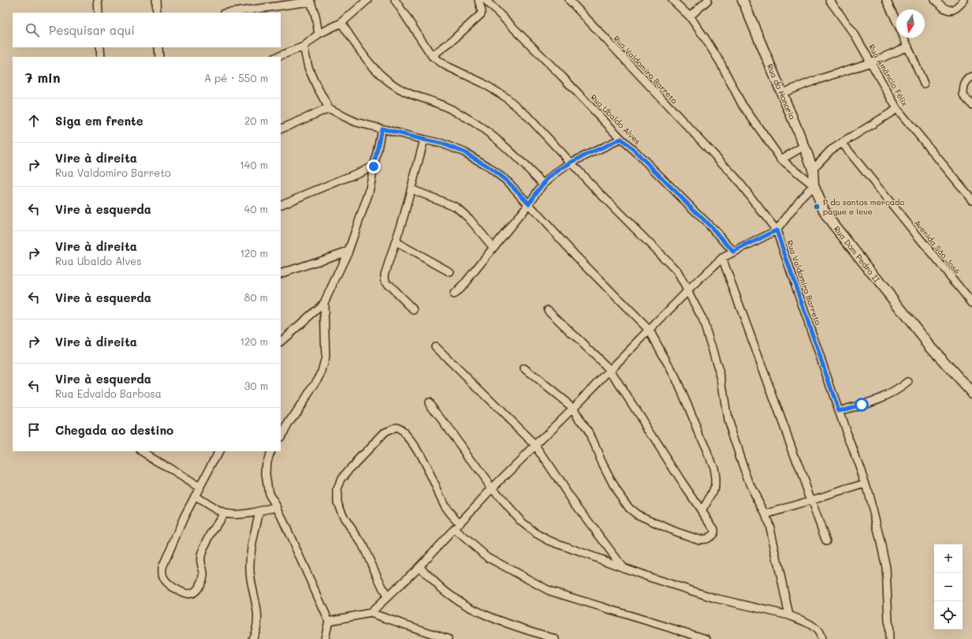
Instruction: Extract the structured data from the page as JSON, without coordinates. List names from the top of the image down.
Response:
{
  "streets": {
    "street": [
      "Rua Valdomiro Barreto",
      "Rua Amâncio Félix",
      "Rua do Honorio",
      "Rua Ubaldo Alves",
      "Avenida São José",
      "Rua Dom Pedro II"
    ]
  },
  "crossings": [
    ["Rua do Honorio", "Rua Dom Pedro II"]
  ],
  "places": ["P do santos mercado pague e leve"],
  "north": "bottom",
  "page": {
    "search": "Pesquisar aqui",
    "heading": ["7 min", "A pé · 550 m"],
    "list": [
      ["Siga em frente", "20 m"],
      ["Vire à direita", "Rua Valdomiro Barreto", "140 m"],
      ["Vire à esquerda", "40 m"],
      ["Vire à direita", "Rua Ubaldo Alves", "120 m"],
      ["Vire à esquerda", "80 m"],
      ["Vire à direita", "120 m"],
      ["Vire à esquerda", "Rua Edvaldo Barbosa", "30 m"],
      "Chegada ao destino"
    ],
    "map_buttons": ["+", "−"]
  }
}
